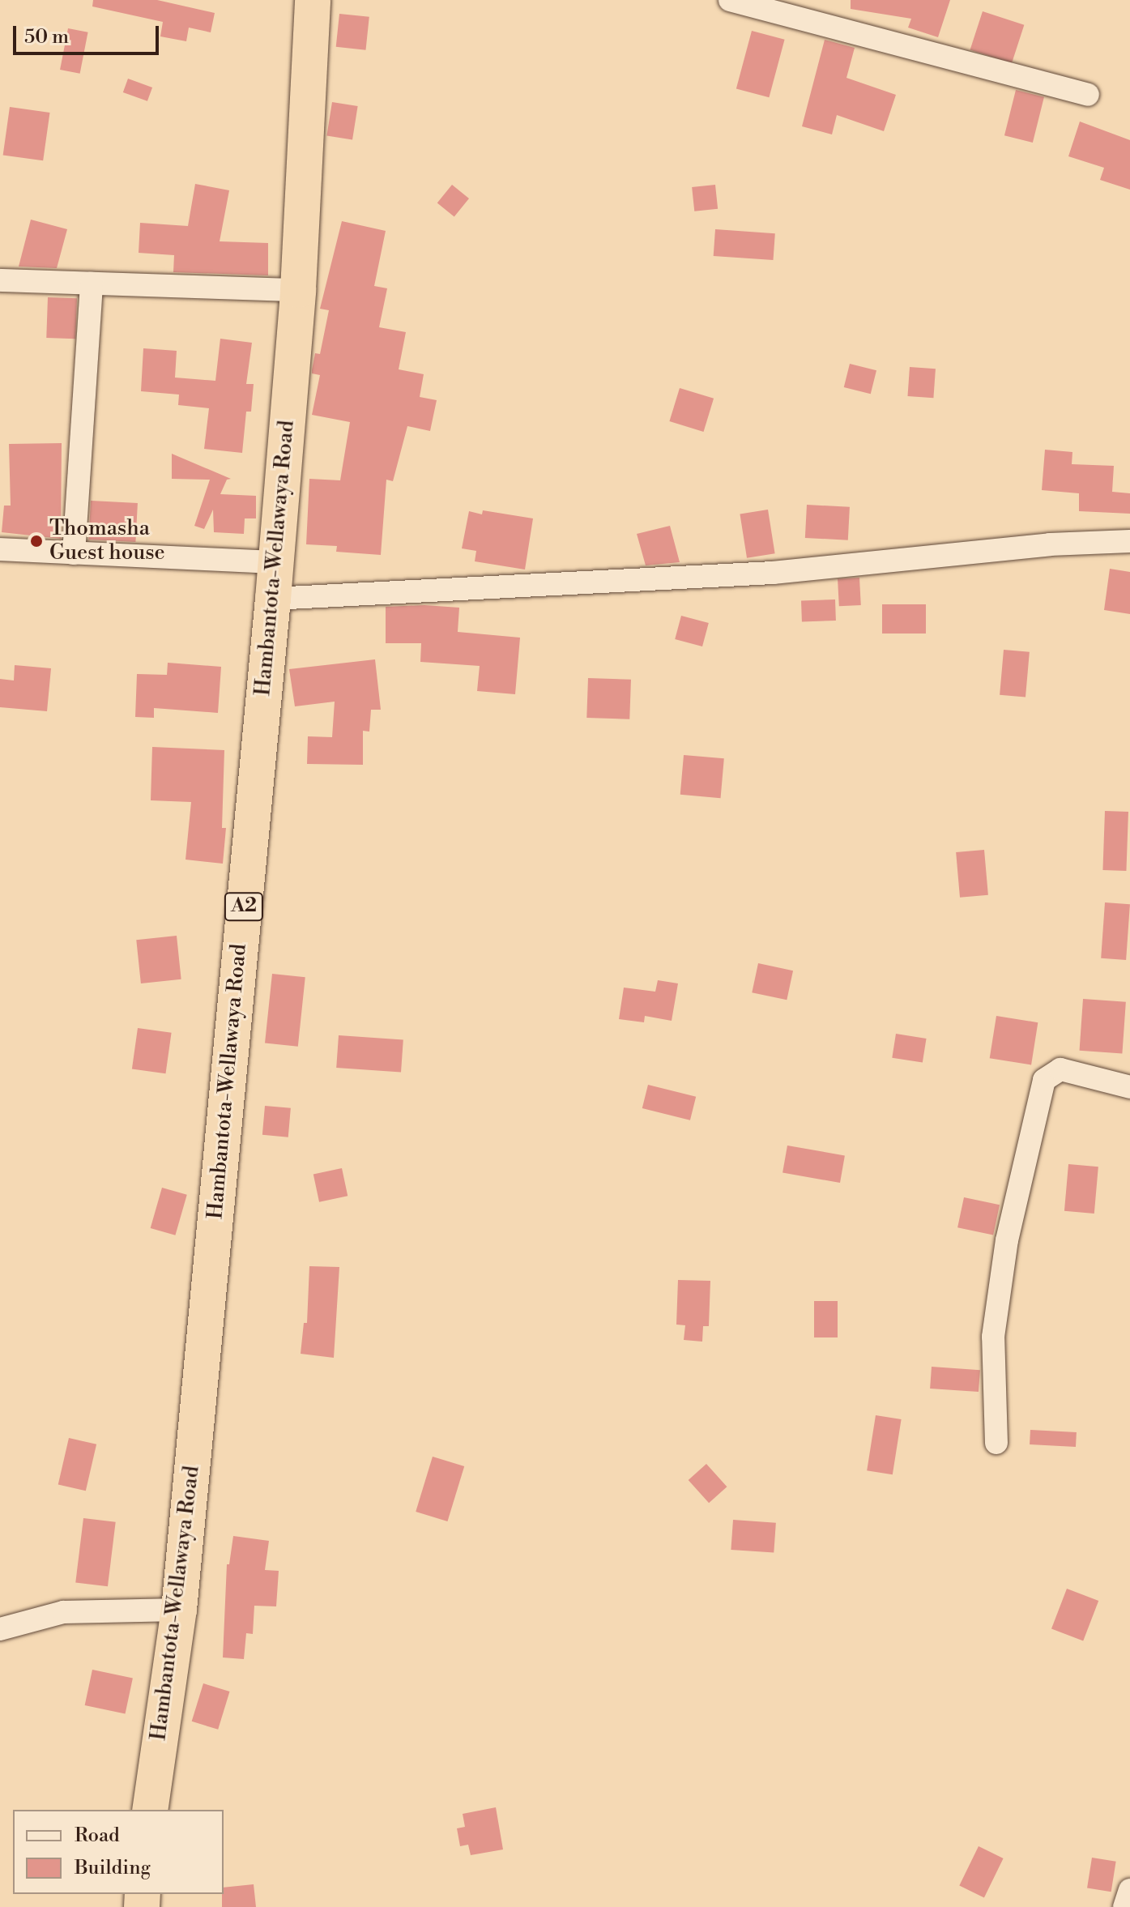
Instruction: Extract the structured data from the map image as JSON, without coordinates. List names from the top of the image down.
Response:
{
  "streets": {
    "highway": ["Hambantota-Wellawaya Road", "A2"]
  },
  "places": ["Thomasha Guest house"],
  "legend": ["Road", "Building"],
  "scale_bar": "50 m"
}
